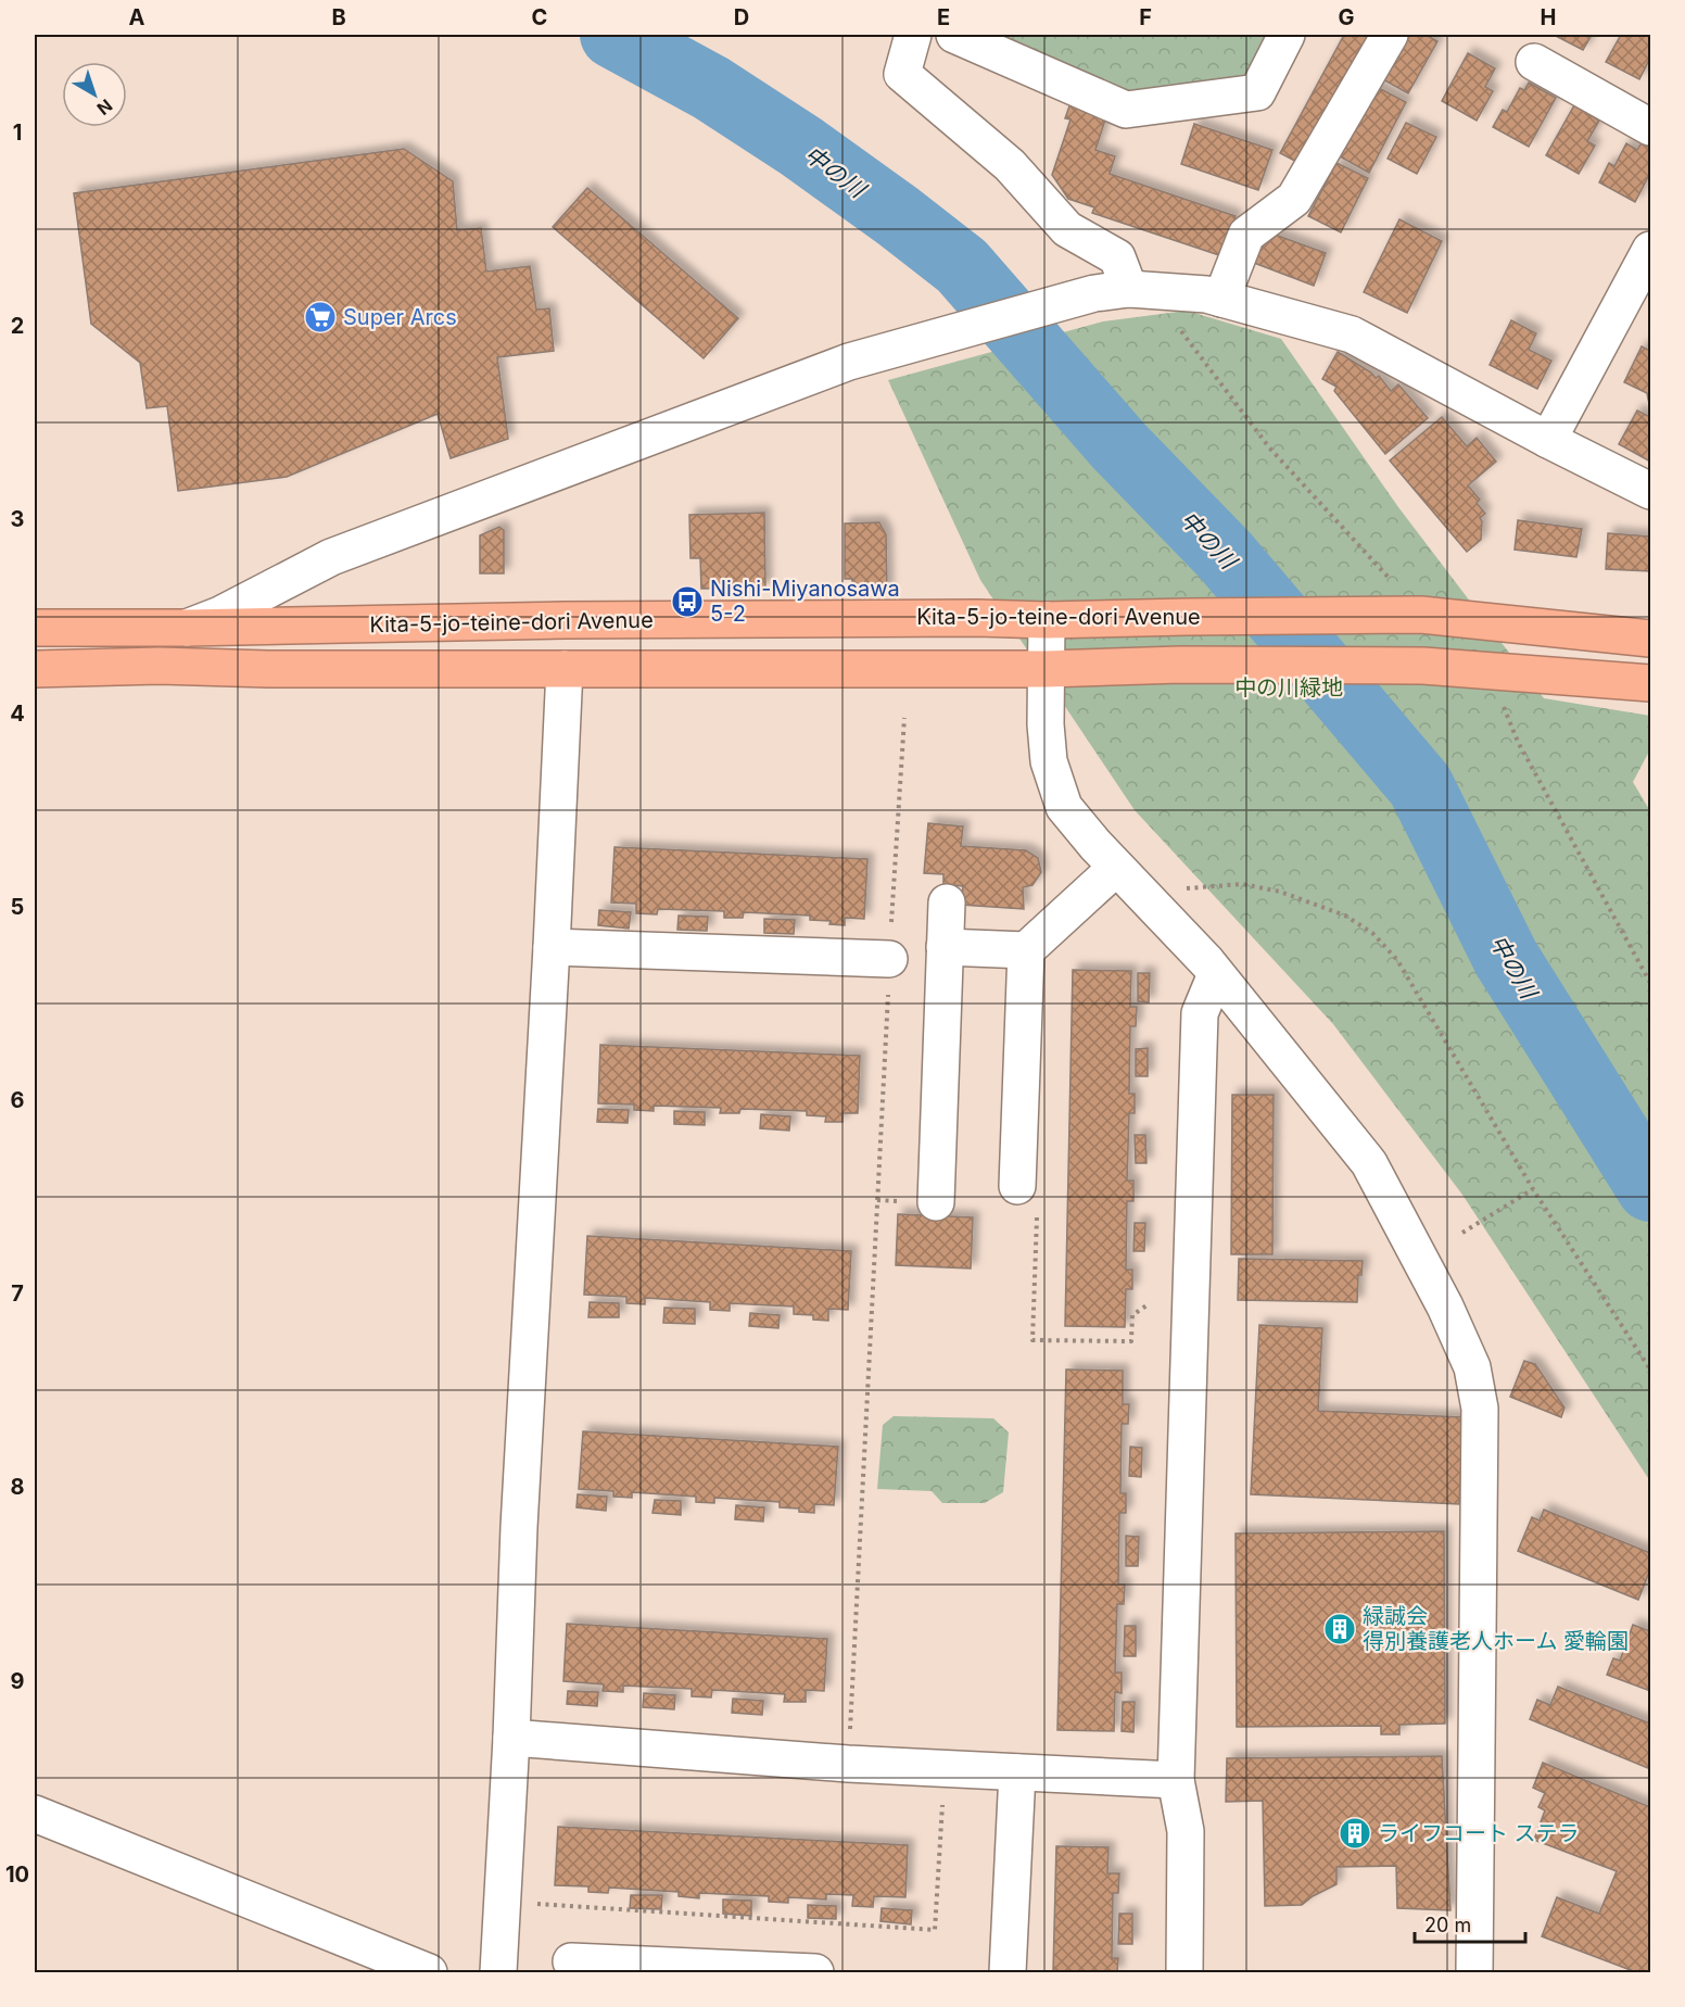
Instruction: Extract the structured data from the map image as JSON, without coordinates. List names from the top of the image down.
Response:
{
  "streets": {
    "highway": ["Kita-5-jo-teine-dori Avenue"]
  },
  "water": ["中の川"],
  "parks": ["中の川緑地"],
  "places": {
    "supermarket": ["Super Arcs"],
    "bus stop": ["Nishi-Miyanosawa 5-2"],
    "building": ["緑誠会 得別養護老人ホーム 愛輪園", "ライフコート ステラ"]
  },
  "scale_bar": "20 m",
  "north": "bottom right",
  "grid": {
    "columns": [
      "A",
      "B",
      "C",
      "D",
      "E",
      "F",
      "G",
      "H"
    ],
    "rows": [
      "1",
      "2",
      "3",
      "4",
      "5",
      "6",
      "7",
      "8",
      "9",
      "10"
    ]
  }
}
